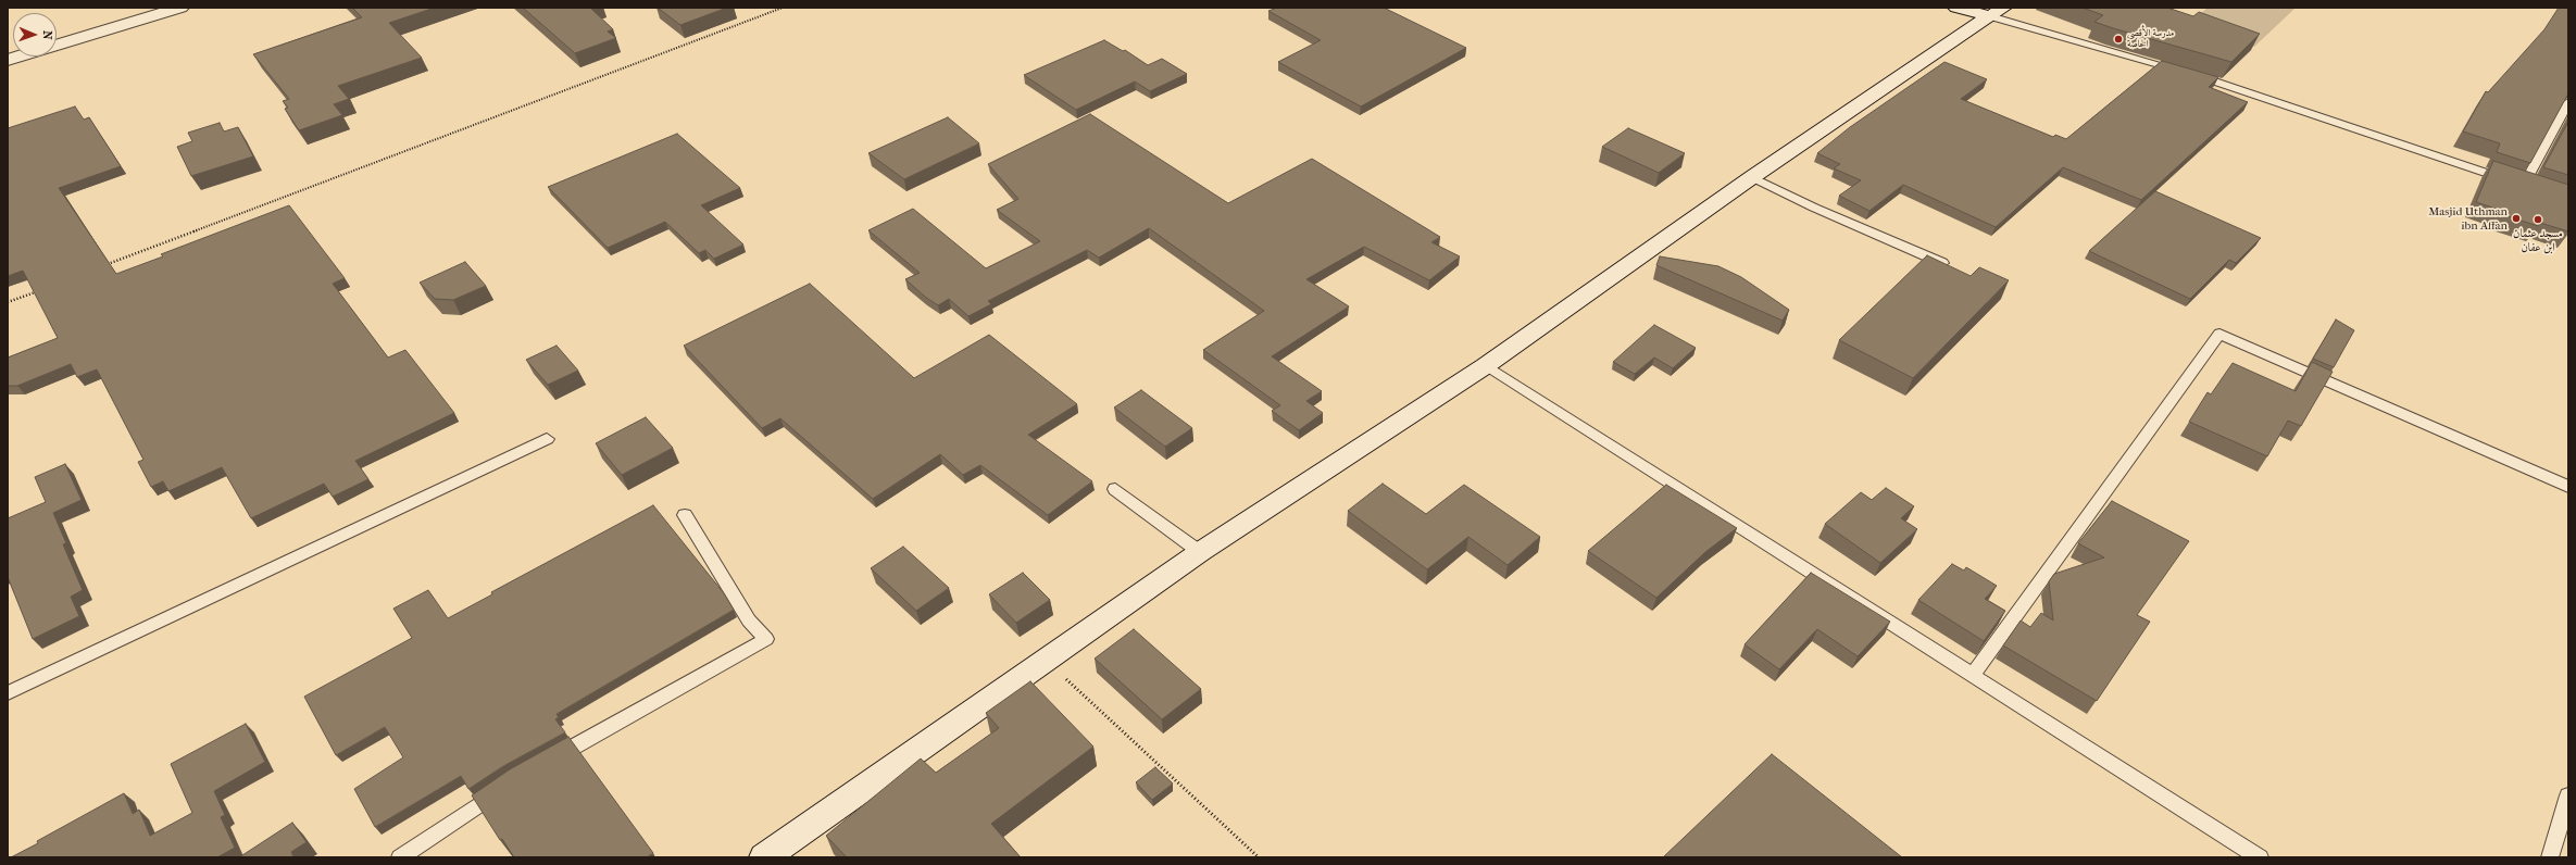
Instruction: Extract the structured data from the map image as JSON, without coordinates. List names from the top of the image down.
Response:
{
  "places": ["مدرسة الأقصى الخاصة", "Masjid Uthman ibn Affan", "مسجد عثمان ابن عفان"],
  "north": "right"
}
